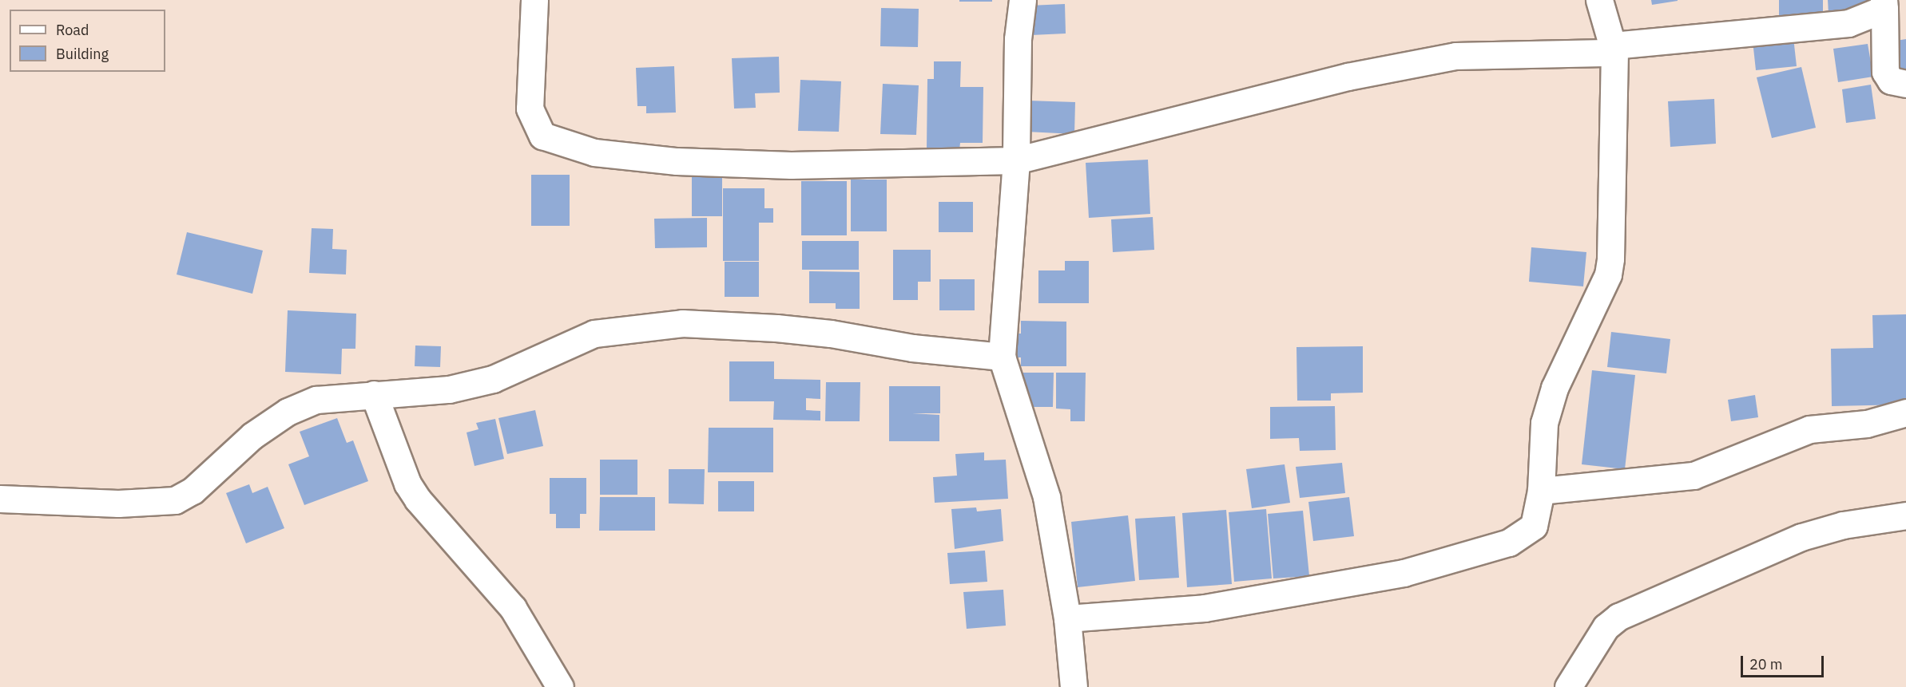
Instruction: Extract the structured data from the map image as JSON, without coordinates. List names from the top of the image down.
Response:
{
  "legend": ["Road", "Building"],
  "scale_bar": "20 m"
}
